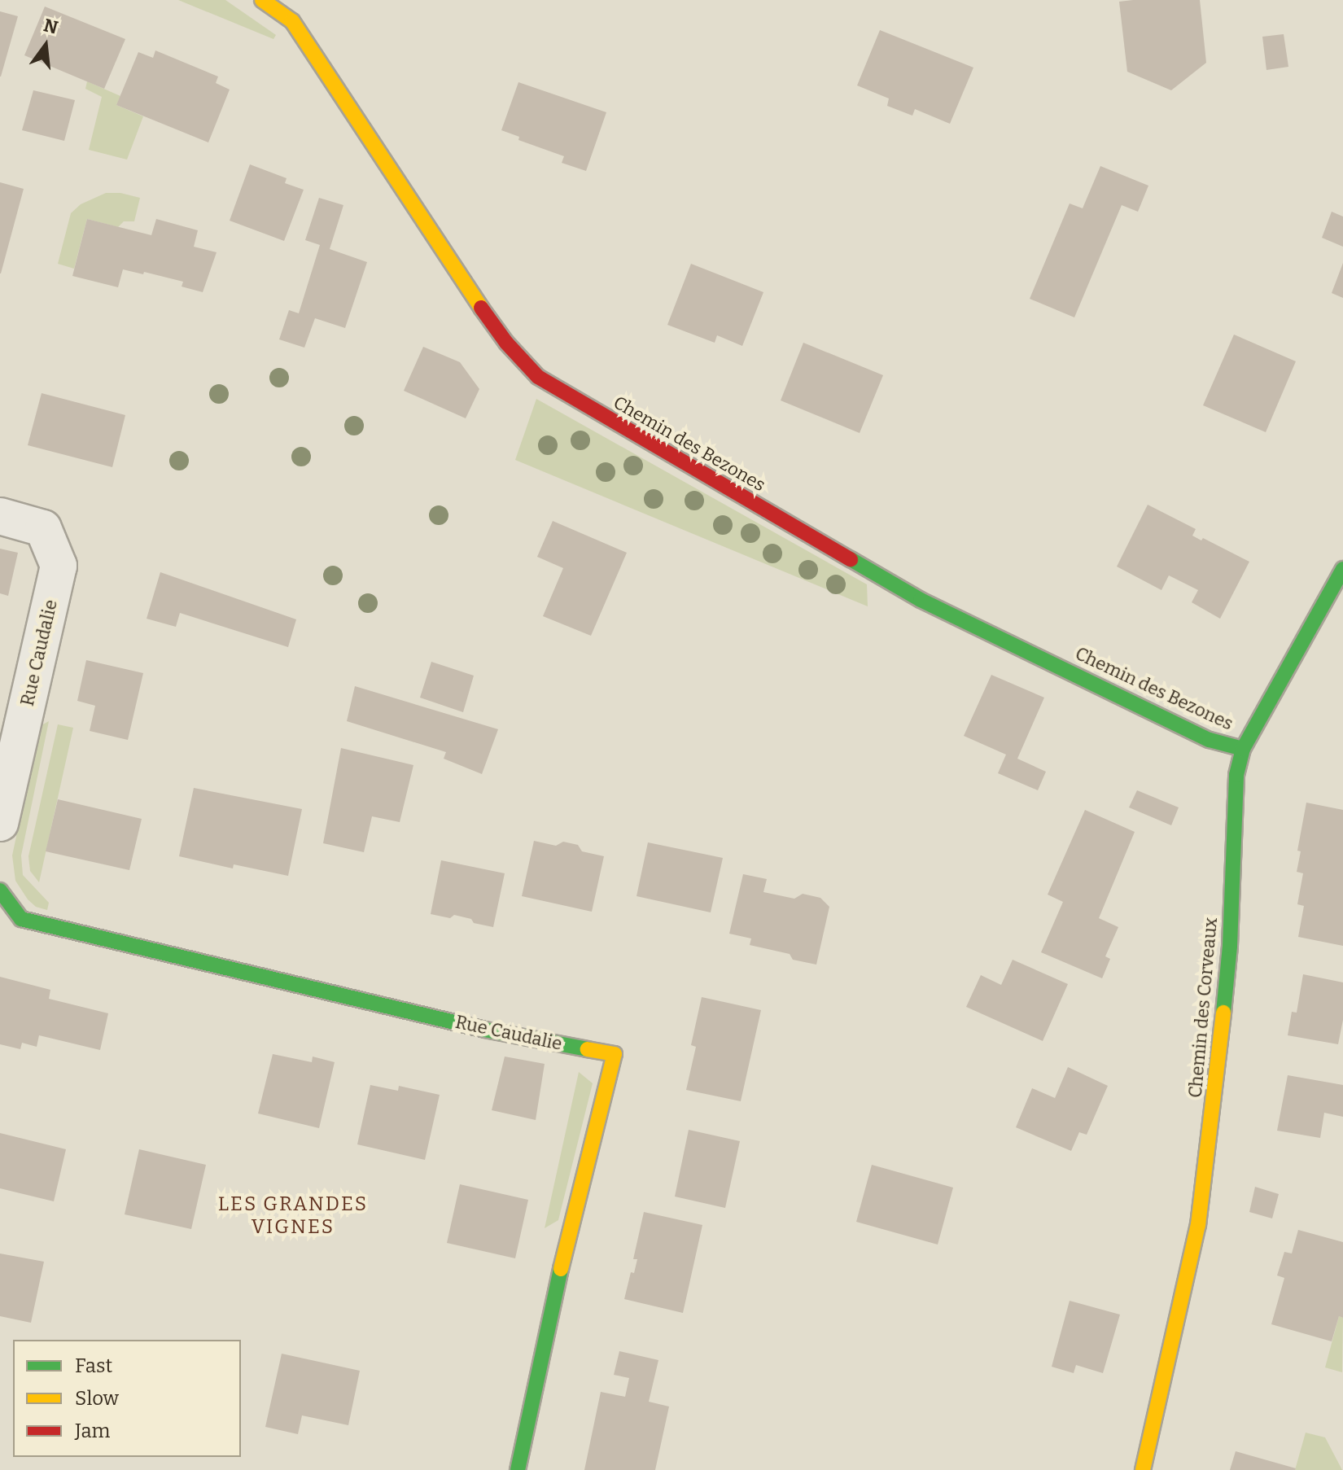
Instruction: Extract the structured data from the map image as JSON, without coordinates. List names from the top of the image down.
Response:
{
  "streets": {
    "street": ["Chemin des Bezones", "Rue Caudalie", "Chemin des Corveaux"]
  },
  "crossings": [
    ["Chemin des Bezones", "Chemin des Corveaux"]
  ],
  "districts": ["LES GRANDES VIGNES"],
  "legend": ["Fast", "Slow", "Jam"],
  "north": "top"
}
